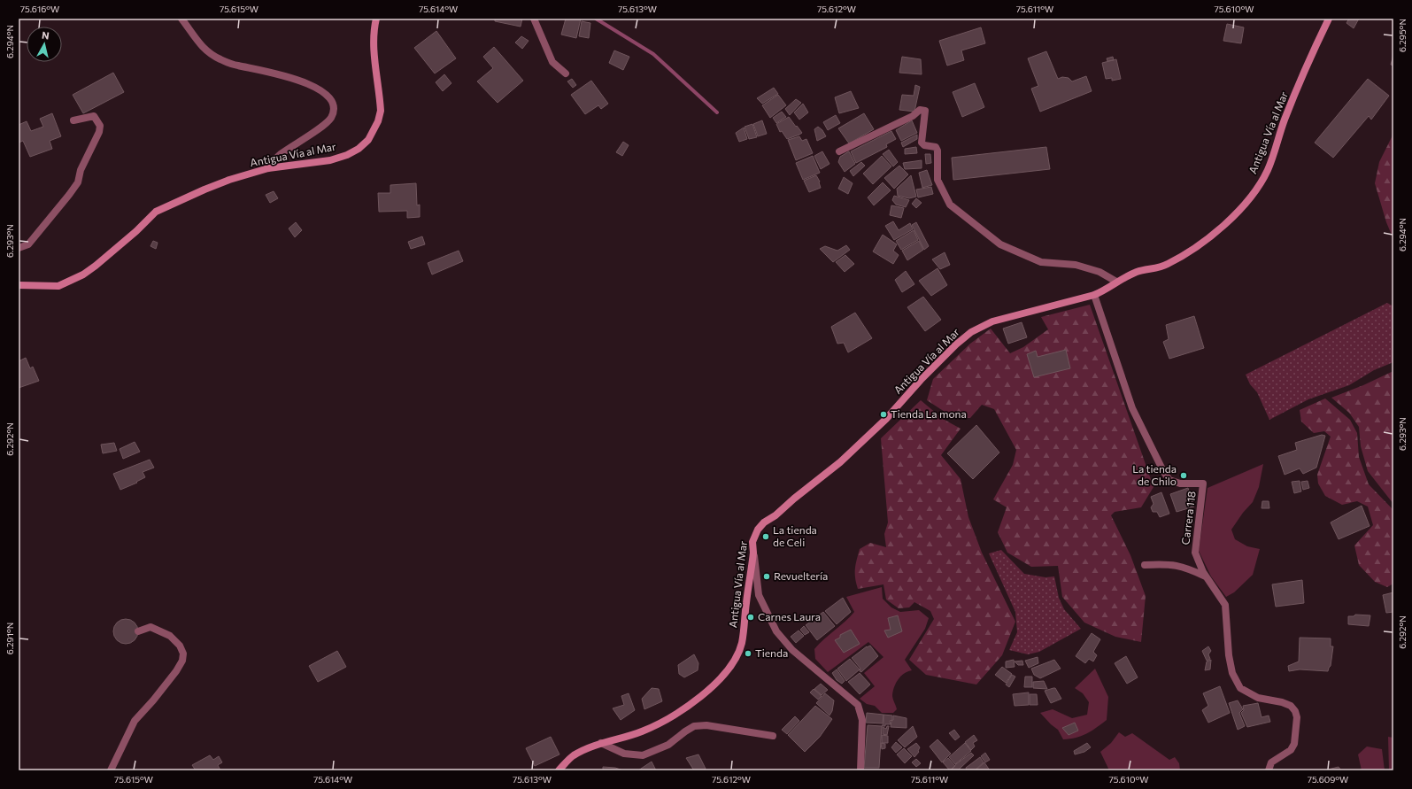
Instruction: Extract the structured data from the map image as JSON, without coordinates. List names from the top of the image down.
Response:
{
  "streets": {
    "main road": ["Antigua Vía al Mar"],
    "street": ["Carrera 118"]
  },
  "crossings": [
    ["Antigua Vía al Mar", "Carrera 118"]
  ],
  "places": [
    "Tienda La mona",
    "La tienda de Chilo",
    "La tienda de Celi",
    "Revueltería",
    "Carnes Laura",
    "Tienda"
  ],
  "north": "top",
  "coordinates": [
    "75.616°W",
    "75.615°W",
    "75.614°W",
    "75.613°W",
    "75.612°W",
    "75.611°W",
    "75.610°W",
    "6.295°N",
    "6.294°N",
    "6.293°N",
    "6.292°N",
    "6.291°N",
    "75.609°W"
  ]
}
